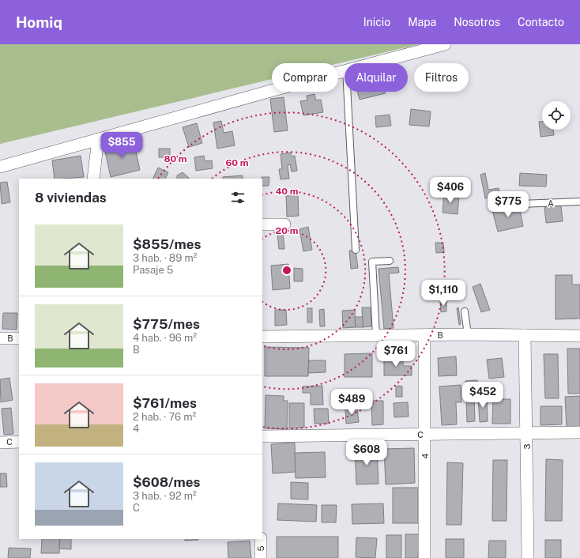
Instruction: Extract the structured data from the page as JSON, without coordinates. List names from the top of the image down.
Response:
{
  "streets": {
    "street": [
      "B",
      "C",
      "3",
      "4",
      "5"
    ],
    "lane": ["A"]
  },
  "crossings": [
    ["B", "3"],
    ["B", "4"],
    ["C", "3"],
    ["C", "4"]
  ],
  "page": {
    "header": "Homiq",
    "nav": [
      "Inicio",
      "Mapa",
      "Nosotros",
      "Contacto"
    ],
    "chip": ["Comprar", "Alquilar", "Filtros"],
    "price": [
      "$855",
      "$406",
      "$775",
      "$1,110",
      "$761",
      "$452",
      "$489",
      "$608"
    ],
    "heading": "8 viviendas",
    "list": [
      {
        "name": "$855/mes",
        "note": "3 hab. · 89 m² · Pasaje 5"
      },
      {
        "name": "$775/mes",
        "note": "4 hab. · 96 m² · B"
      },
      {
        "name": "$761/mes",
        "note": "2 hab. · 76 m² · 4"
      },
      {
        "name": "$608/mes",
        "note": "3 hab. · 92 m² · C"
      }
    ]
  },
  "rings": [
    "80 m",
    "60 m",
    "40 m",
    "20 m"
  ]
}
